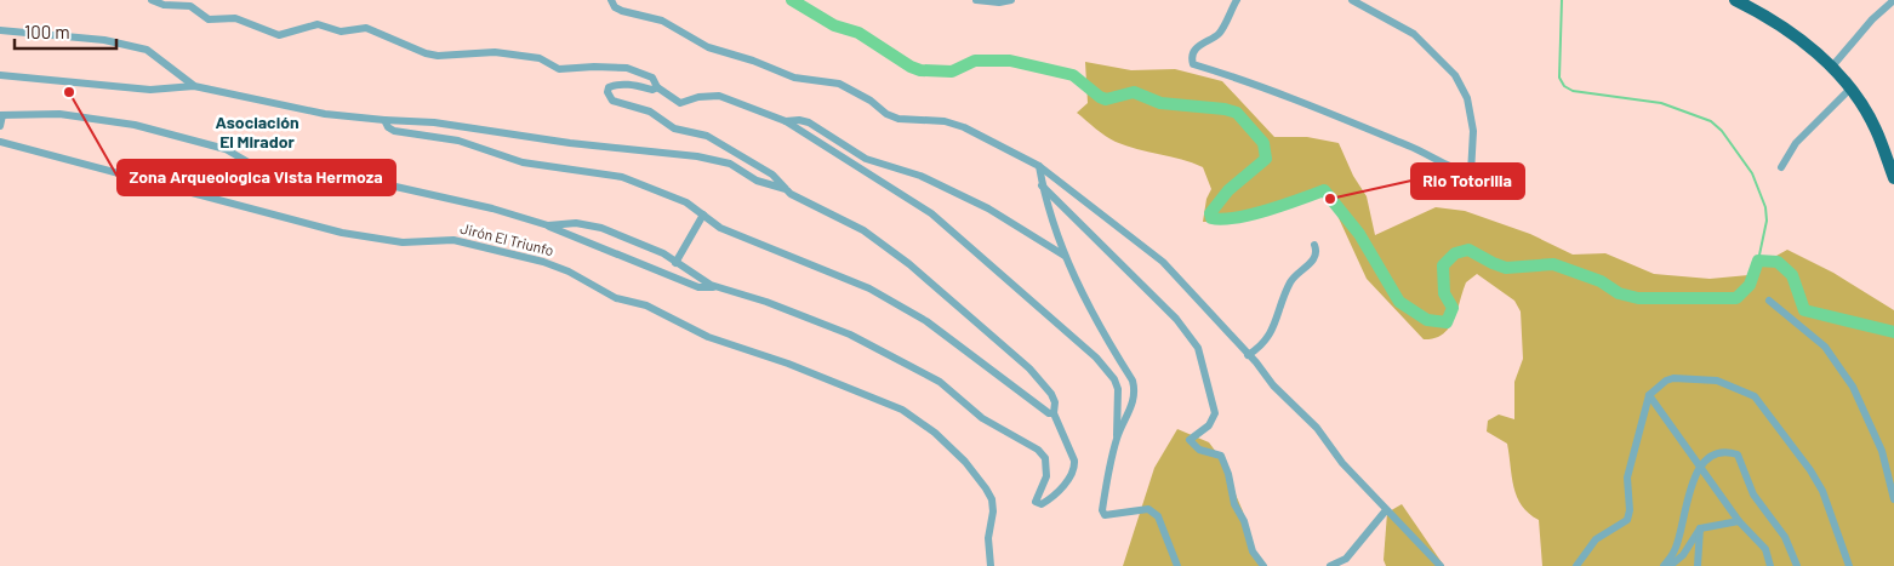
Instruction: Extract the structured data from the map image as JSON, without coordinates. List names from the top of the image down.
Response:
{
  "streets": {
    "street": ["Jirón El Triunfo"]
  },
  "districts": ["Asociación El Mirador"],
  "places": ["Zona Arqueologica Vista Hermoza", "Rio Totorilla"],
  "scale_bar": "100 m"
}
